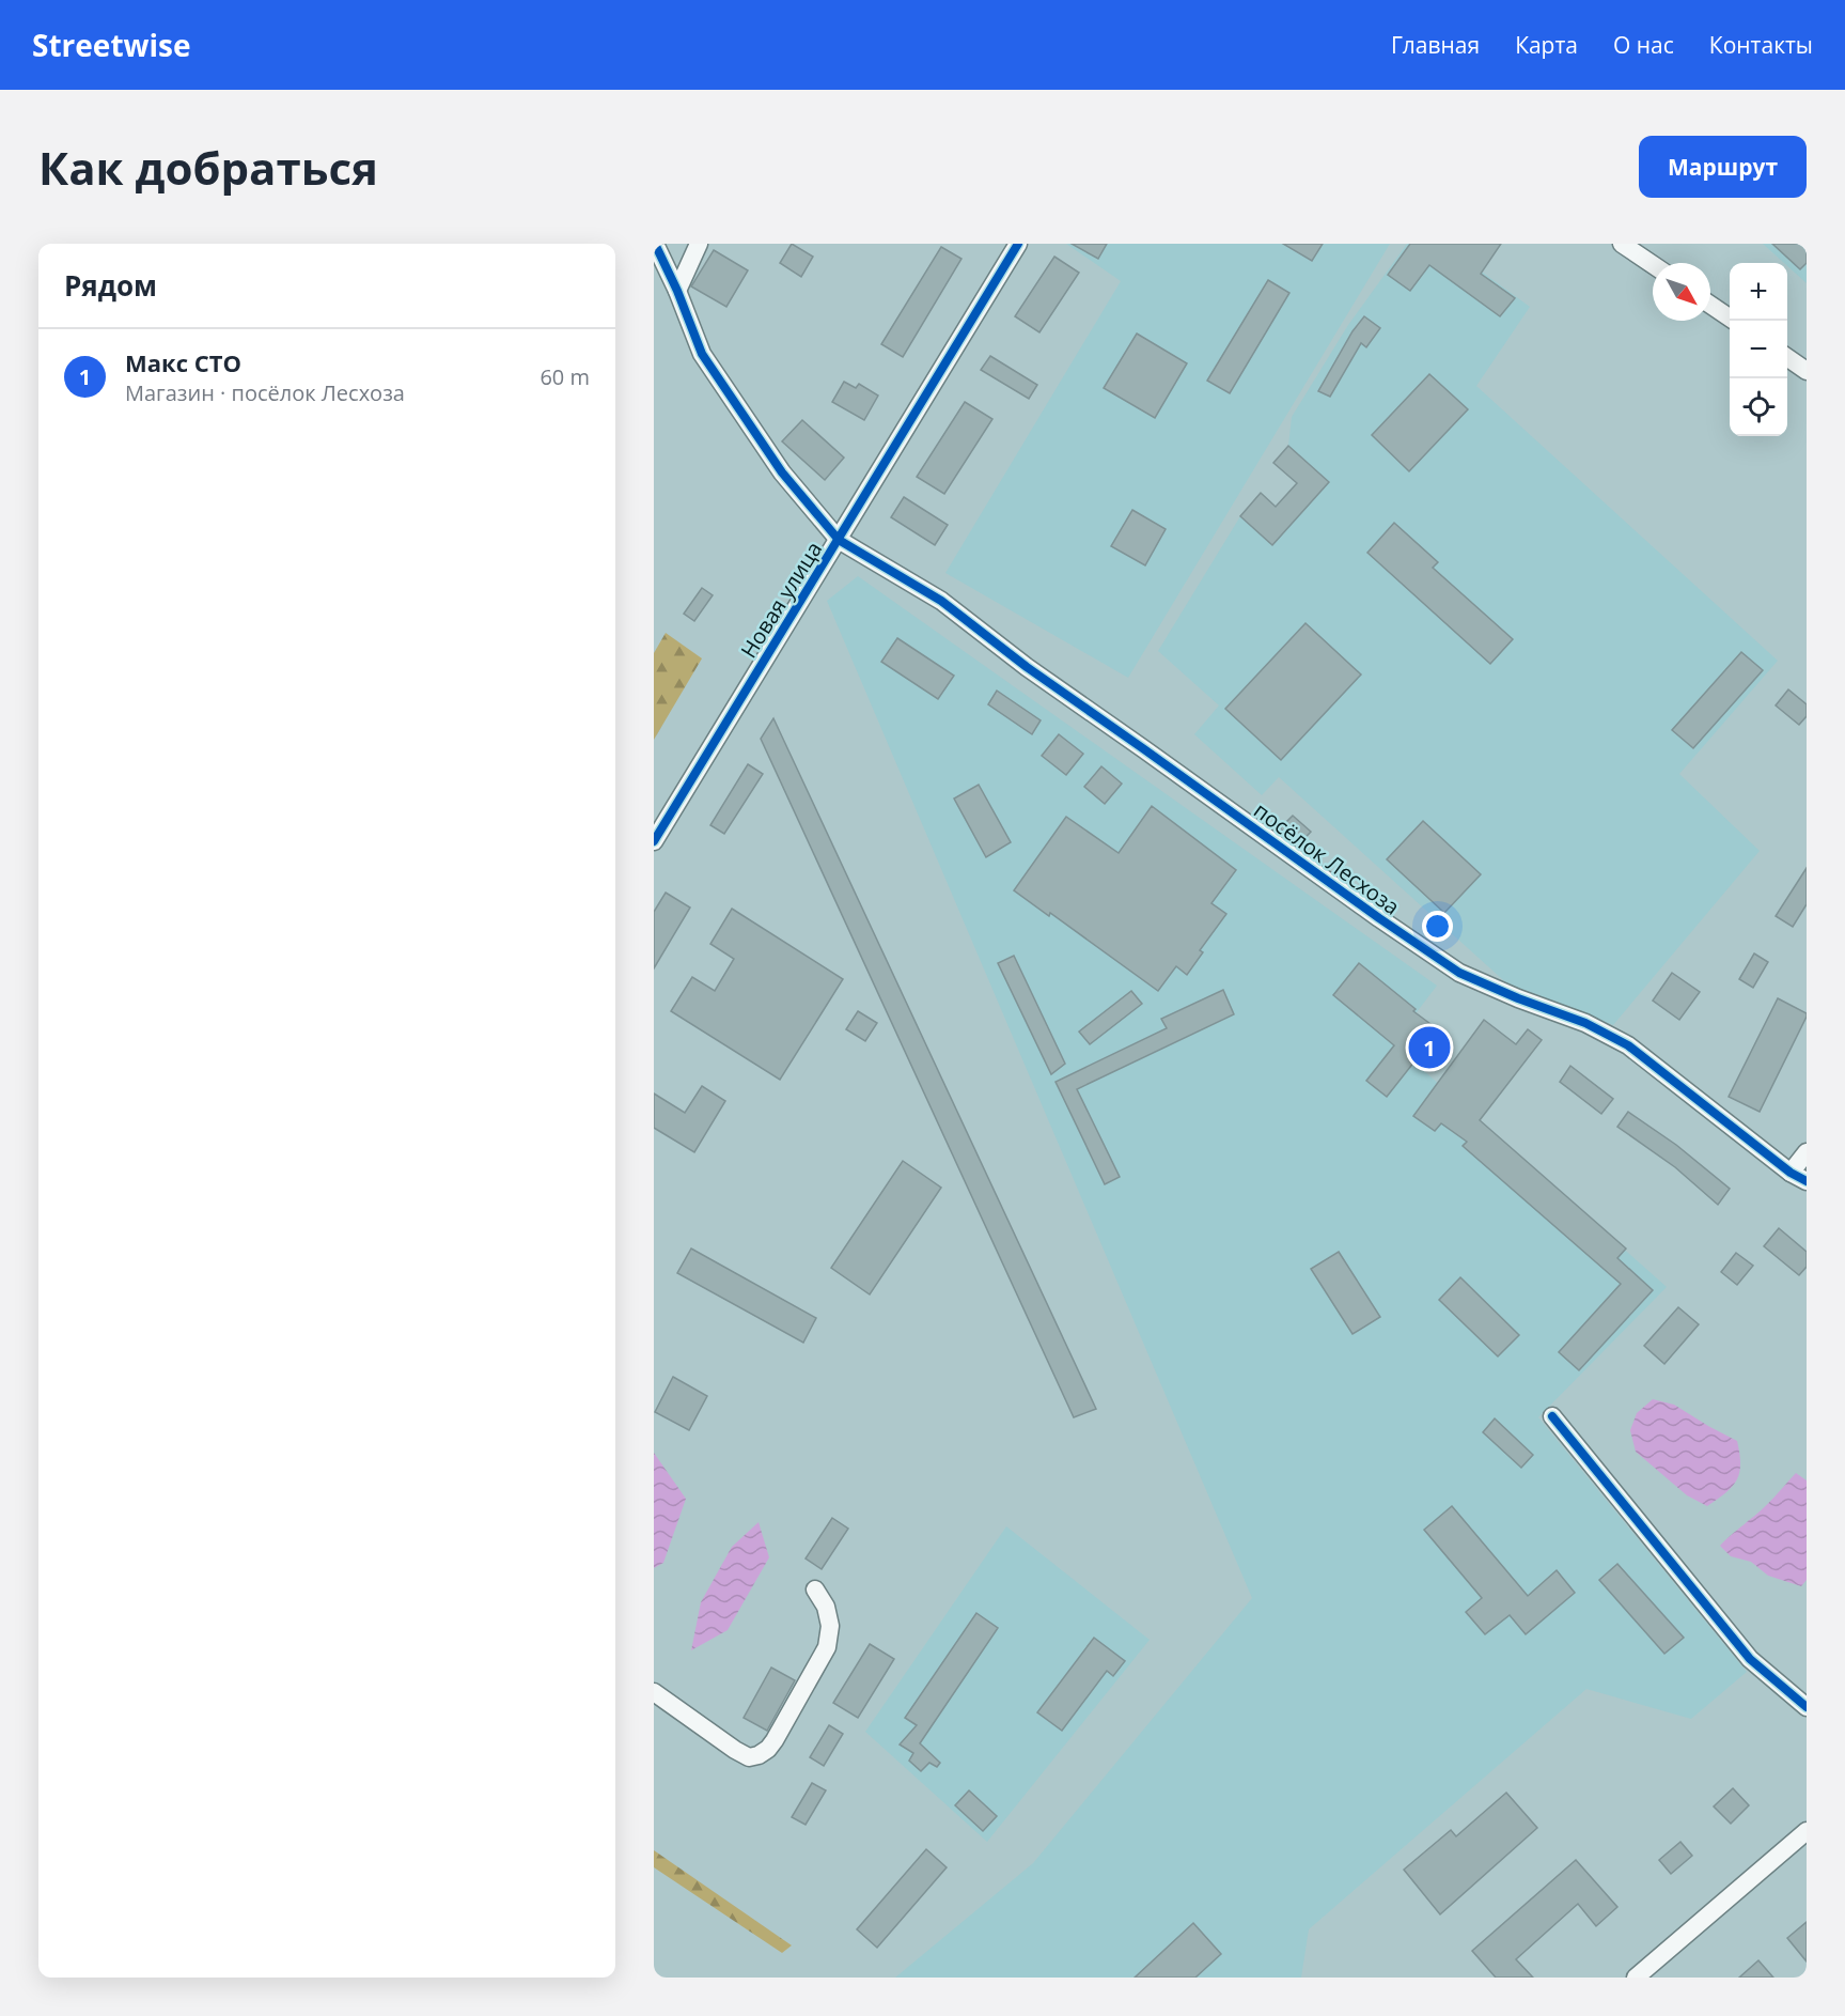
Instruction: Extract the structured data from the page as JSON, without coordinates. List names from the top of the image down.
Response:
{
  "streets": {
    "street": ["Новая улица", "посёлок Лесхоза"]
  },
  "crossings": [
    ["Новая улица", "посёлок Лесхоза"]
  ],
  "north": "bottom right",
  "page": {
    "header": "Streetwise",
    "nav": [
      "Главная",
      "Карта",
      "О нас",
      "Контакты"
    ],
    "buttons": "Маршрут",
    "title": "Как добраться",
    "heading": "Рядом",
    "map_buttons": ["+", "−"],
    "list": [
      {
        "mark": "1",
        "name": "Макс СТО",
        "note": "Магазин · посёлок Лесхоза",
        "value": "60 m"
      }
    ],
    "pins": "1"
  }
}
